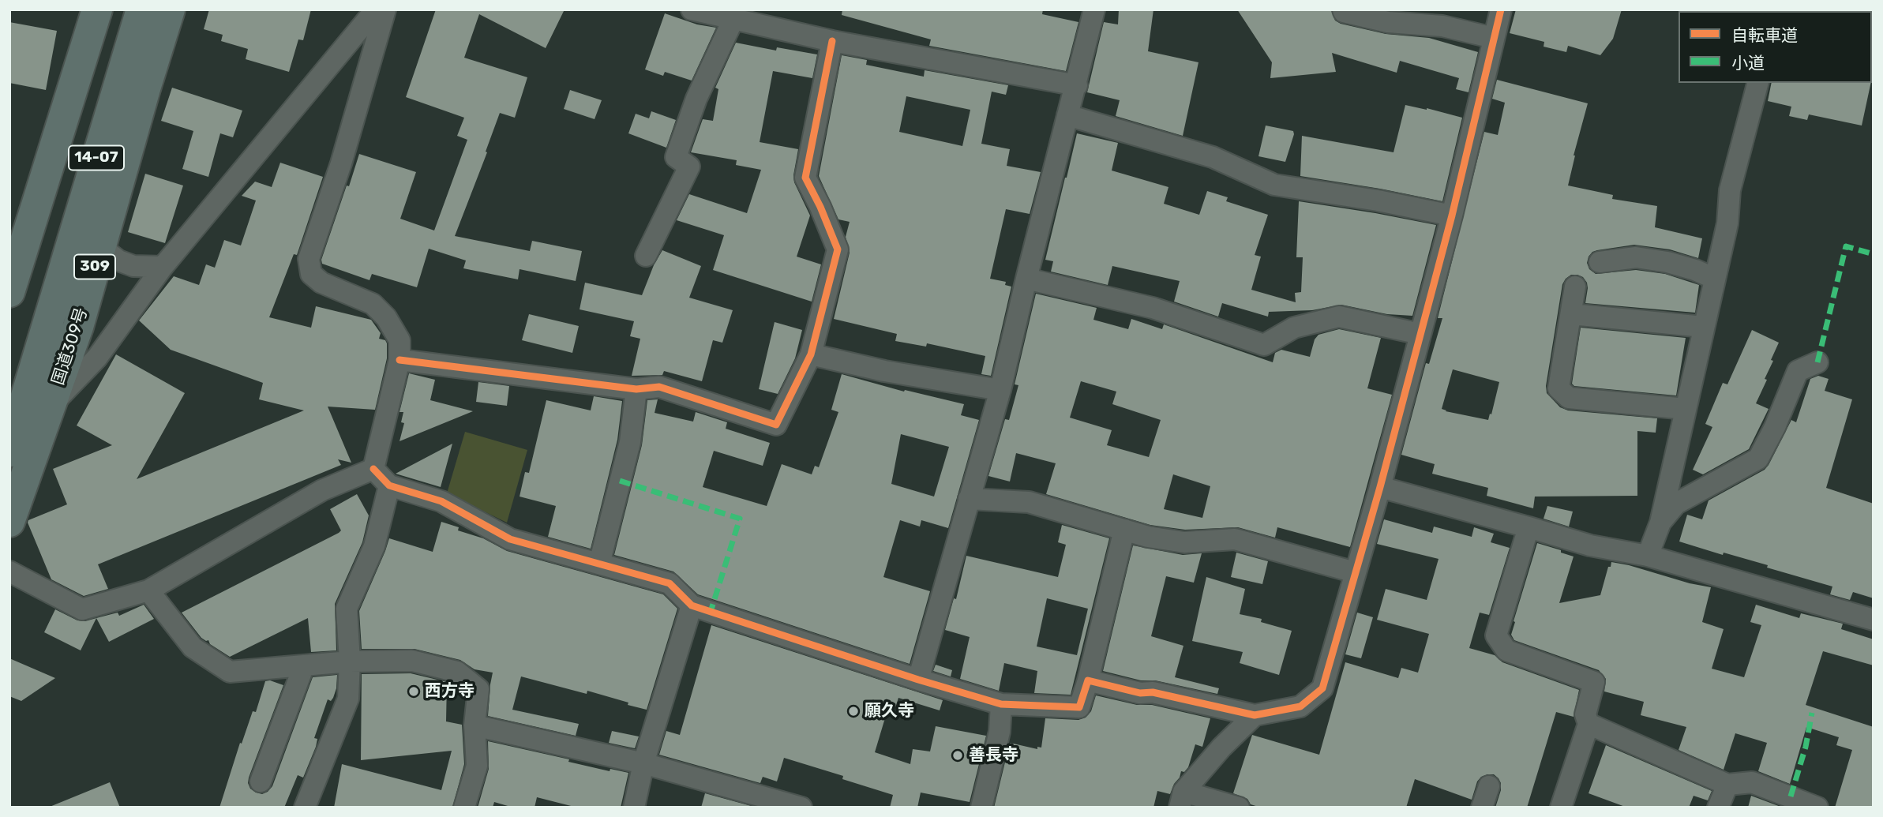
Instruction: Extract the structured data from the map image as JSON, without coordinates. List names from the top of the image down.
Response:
{
  "streets": {
    "highway": ["14-07", "309", "国道309号"]
  },
  "places": ["西方寺", "願久寺", "善長寺"],
  "legend": ["自転車道", "小道"]
}
